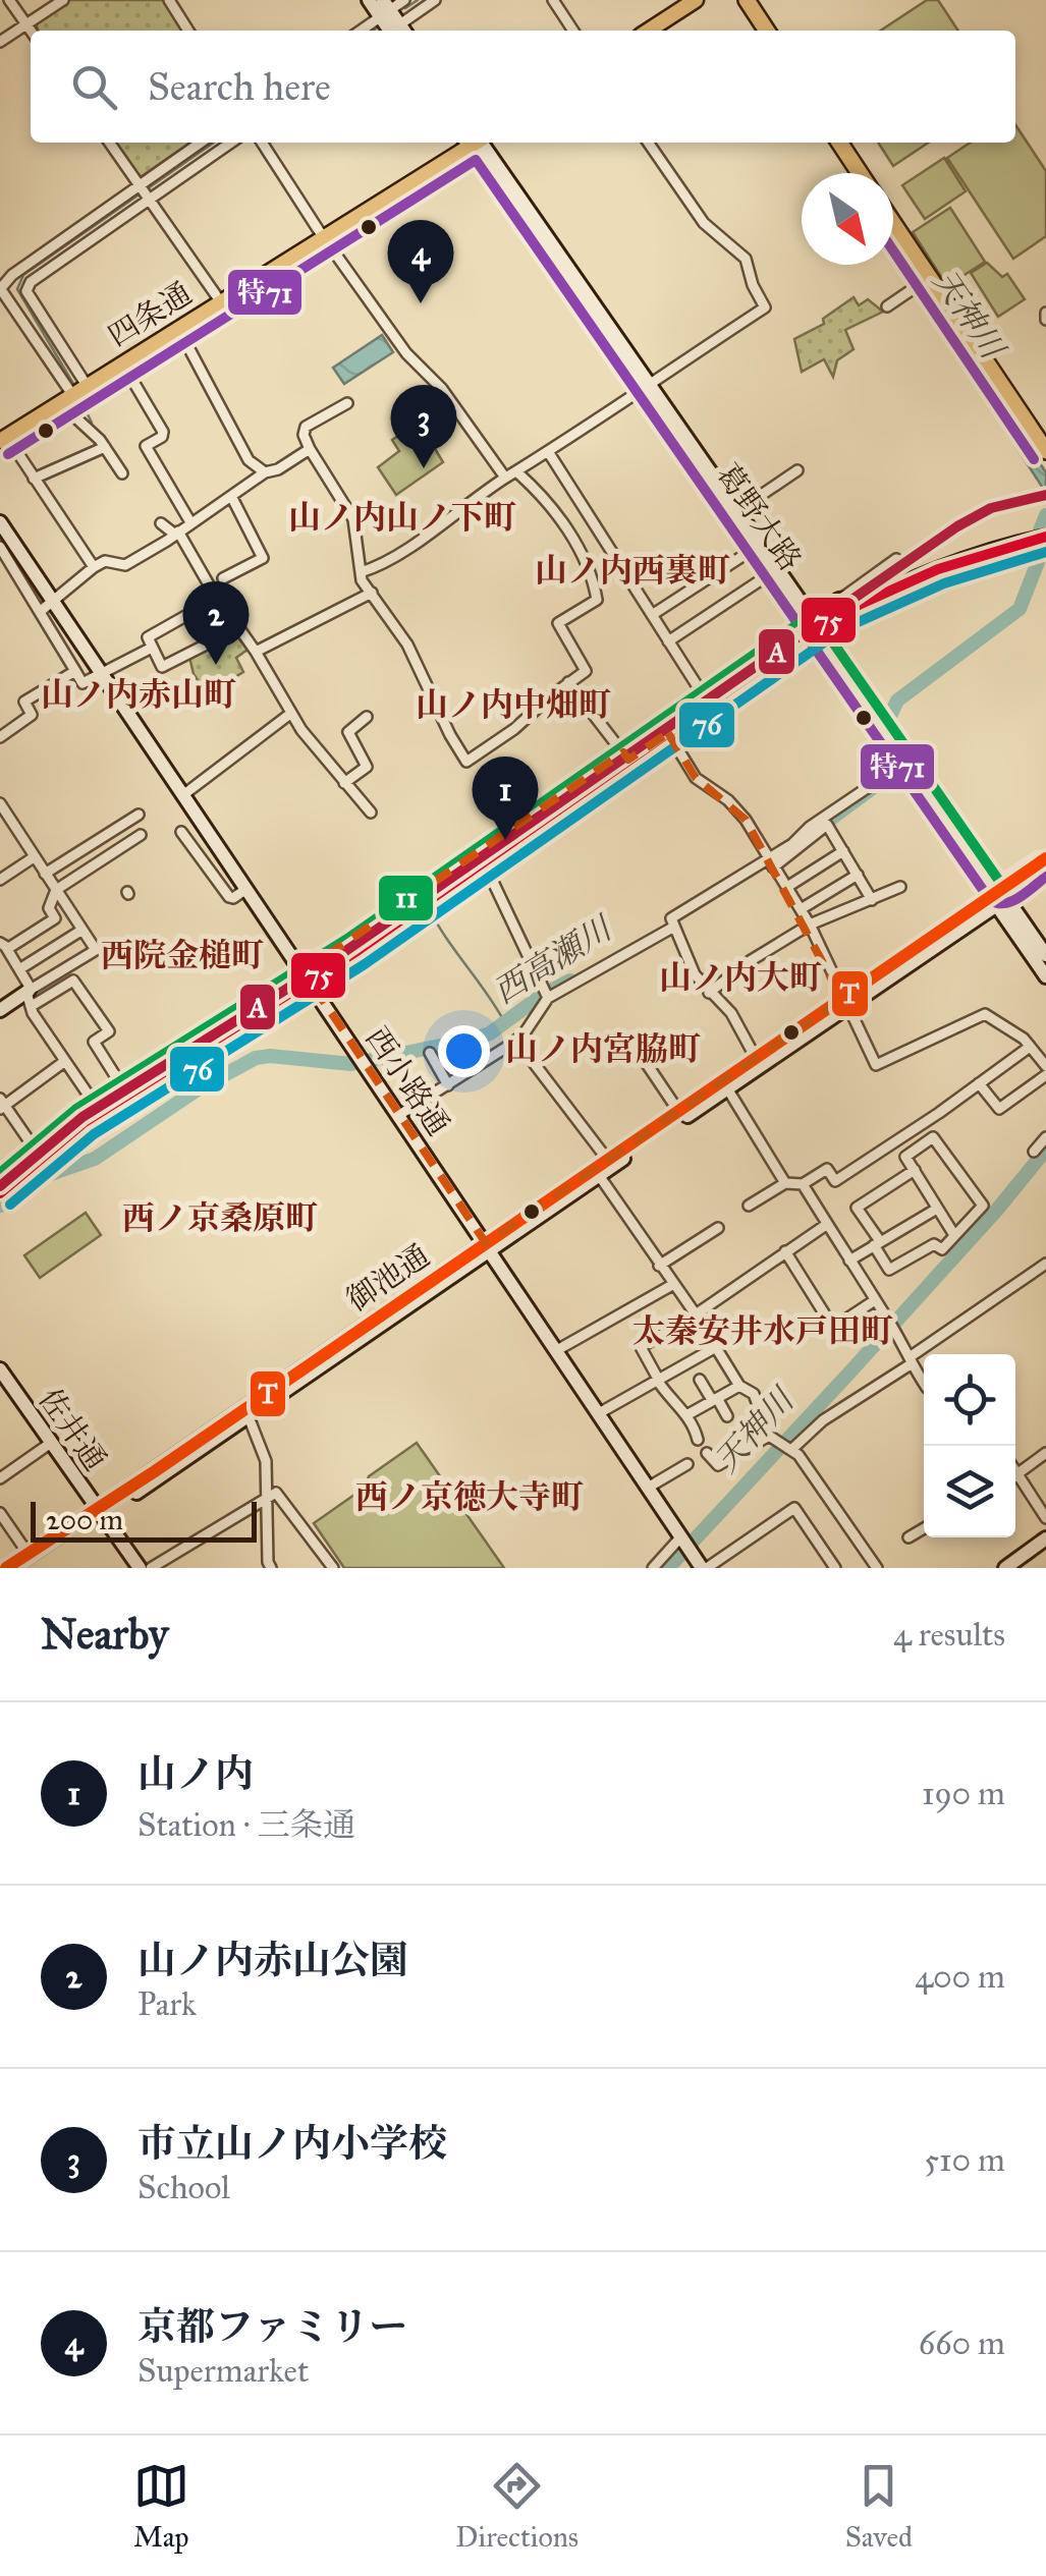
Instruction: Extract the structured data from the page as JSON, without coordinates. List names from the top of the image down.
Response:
{
  "streets": {
    "main road": ["四条通"],
    "street": [
      "葛野大路",
      "西小路通",
      "御池通",
      "佐井通"
    ]
  },
  "crossings": [
    ["葛野大路", "御池通"],
    ["西小路通", "御池通"],
    ["御池通", "佐井通"]
  ],
  "districts": [
    "山ノ内山ノ下町",
    "山ノ内西裏町",
    "山ノ内赤山町",
    "山ノ内中畑町",
    "西院金槌町",
    "山ノ内大町",
    "山ノ内宮脇町",
    "西ノ京桑原町",
    "太秦安井水戸田町",
    "西ノ京徳大寺町"
  ],
  "water": ["天神川", "西高瀬川"],
  "lines": [
    "transit line 特71",
    "transit line A",
    "transit line 75",
    "transit line 76",
    "transit line 11",
    "transit line T"
  ],
  "scale_bar": "200 m",
  "north": "bottom right",
  "page": {
    "search": "Search here",
    "pins": [
      "4",
      "3",
      "2",
      "1"
    ],
    "scale": "200 m",
    "heading": ["Nearby", "4 results"],
    "list": [
      {
        "mark": "1",
        "name": "山ノ内",
        "note": "Station · 三条通",
        "value": "190 m"
      },
      {
        "mark": "2",
        "name": "山ノ内赤山公園",
        "note": "Park",
        "value": "400 m"
      },
      {
        "mark": "3",
        "name": "市立山ノ内小学校",
        "note": "School",
        "value": "510 m"
      },
      {
        "mark": "4",
        "name": "京都ファミリー",
        "note": "Supermarket",
        "value": "660 m"
      }
    ],
    "nav": ["Map", "Directions", "Saved"]
  }
}
